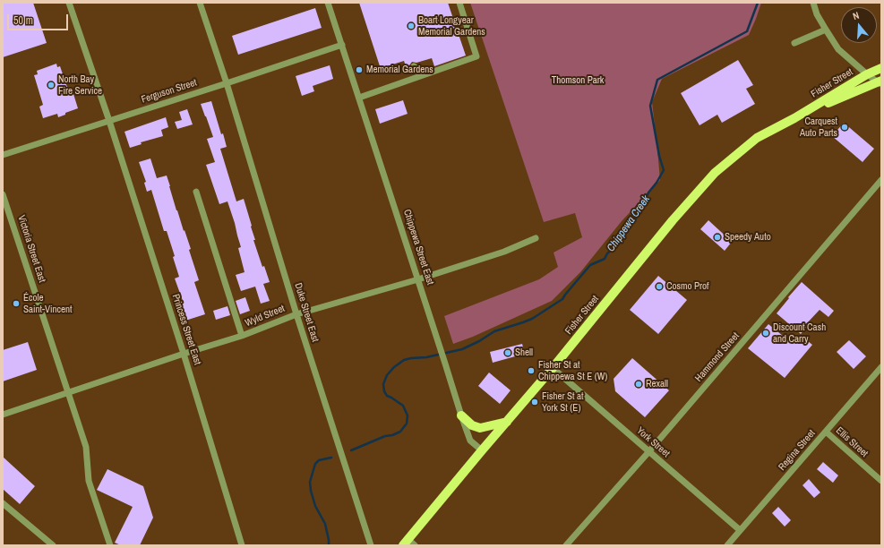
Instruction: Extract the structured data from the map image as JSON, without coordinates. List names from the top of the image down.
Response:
{
  "streets": {
    "main road": ["Fisher Street"],
    "street": [
      "Ferguson Street",
      "Chippewa Street East",
      "Victoria Street East",
      "Duke Street East",
      "Wyld Street",
      "Princess Street East",
      "Hammond Street",
      "York Street",
      "Ellis Street",
      "Regina Street"
    ]
  },
  "crossings": [
    ["Fisher Street", "Chippewa Street East"],
    ["Fisher Street", "York Street"],
    ["Ferguson Street", "Chippewa Street East"],
    ["Ferguson Street", "Duke Street East"],
    ["Ferguson Street", "Princess Street East"],
    ["Chippewa Street East", "Wyld Street"],
    ["Victoria Street East", "Wyld Street"],
    ["Duke Street East", "Wyld Street"],
    ["Wyld Street", "Princess Street East"],
    ["Hammond Street", "York Street"],
    ["York Street", "Regina Street"],
    ["Ellis Street", "Regina Street"]
  ],
  "water": ["Chippewa Creek"],
  "parks": ["Thomson Park"],
  "places": [
    "Boart Longyear Memorial Gardens",
    "Memorial Gardens",
    "North Bay Fire Service",
    "Carquest Auto Parts",
    "Speedy Auto",
    "Cosmo Prof",
    "École Saint-Vincent",
    "Discount Cash and Carry",
    "Shell",
    "Fisher St at Chippewa St E (W)",
    "Rexall",
    "Fisher St at York St (E)"
  ],
  "scale_bar": "50 m",
  "north": "top"
}
